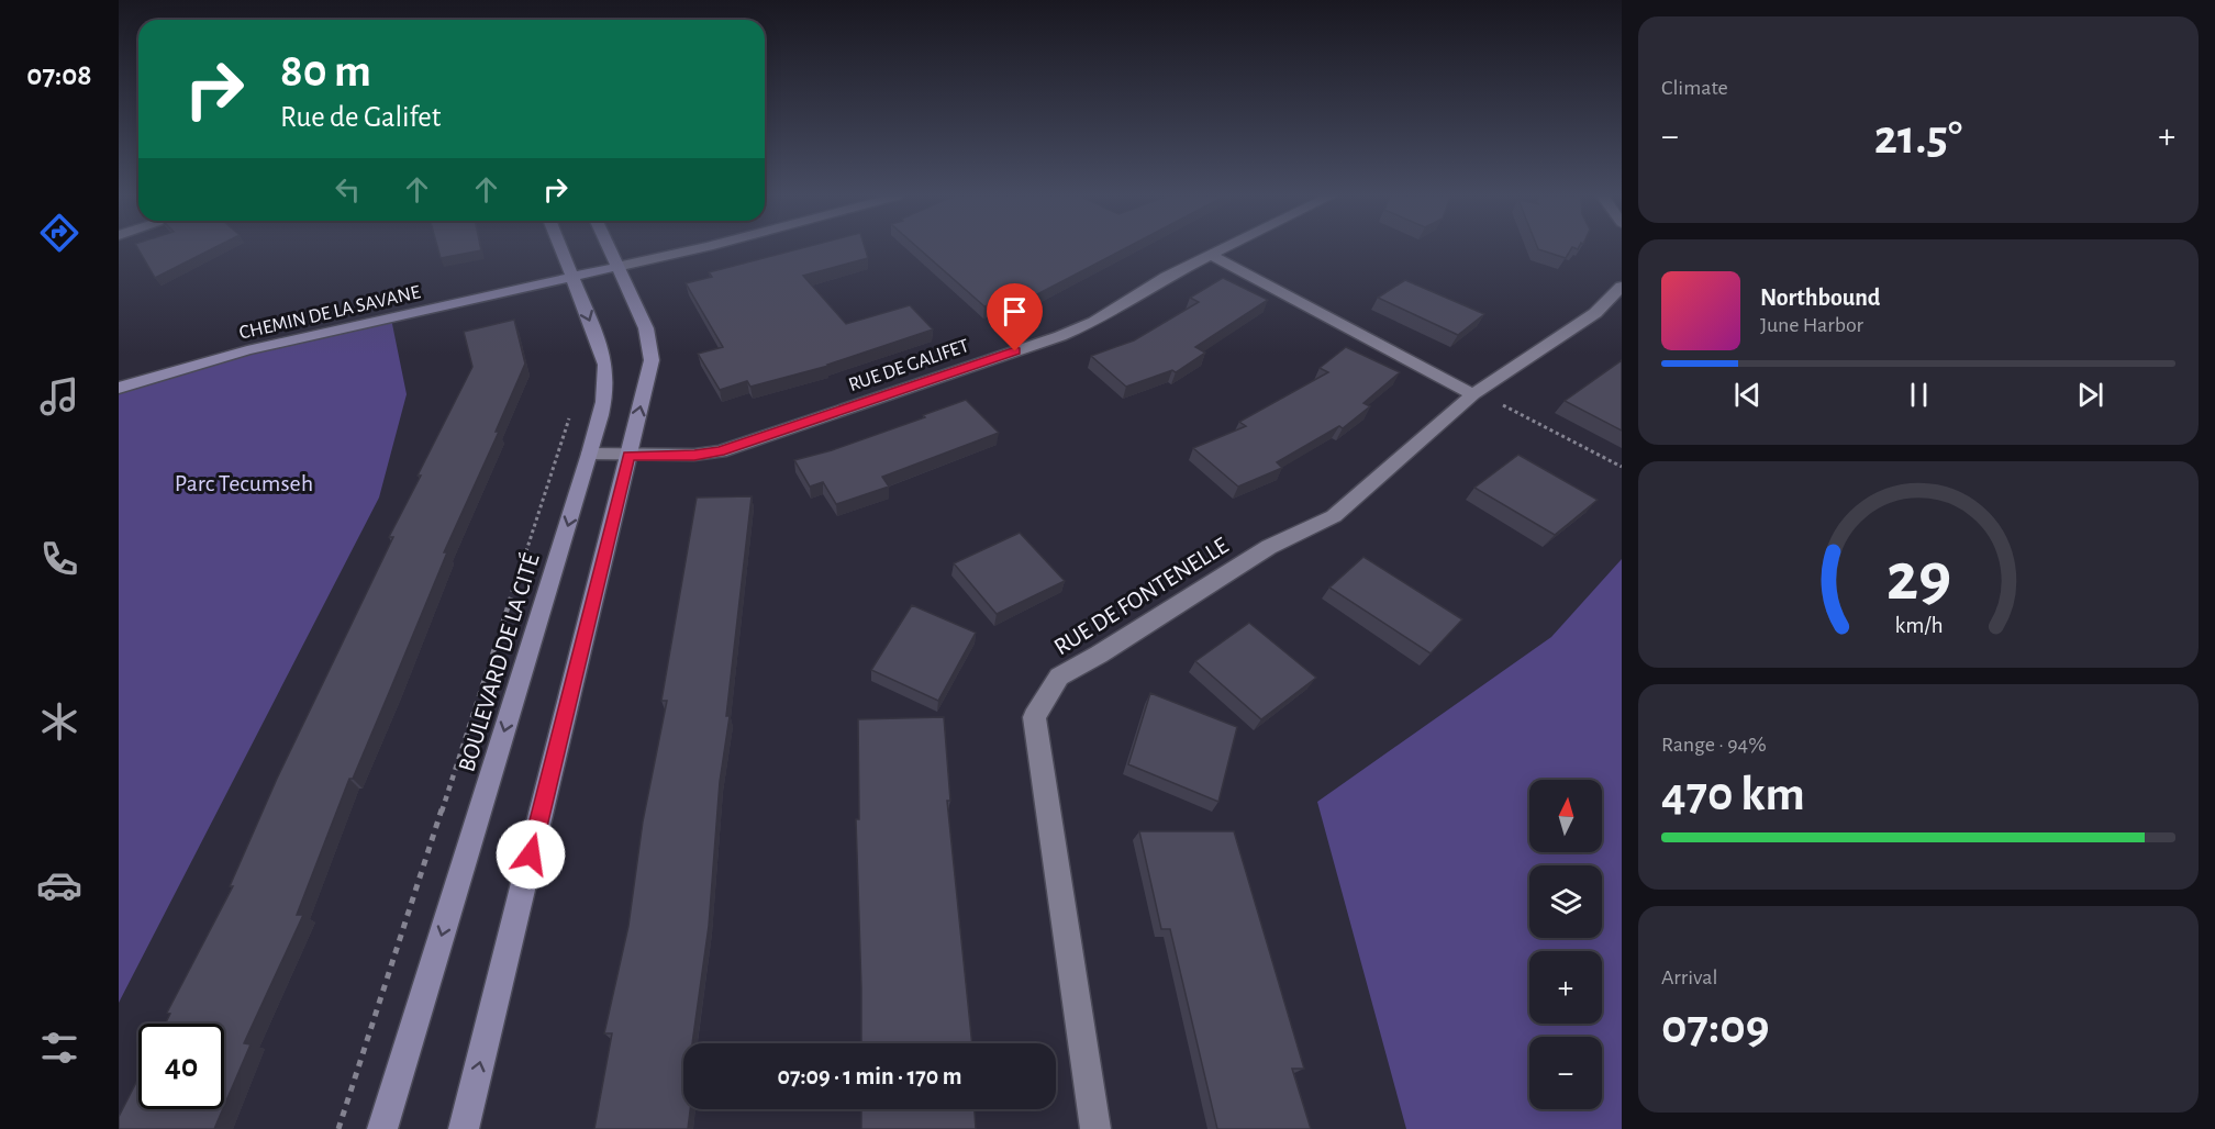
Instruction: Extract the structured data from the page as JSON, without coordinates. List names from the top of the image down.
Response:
{
  "streets": {
    "street": [
      "CHEMIN DE LA SAVANE",
      "RUE DE GALIFET",
      "RUE DE FONTENELLE",
      "BOULEVARD DE LA CITÉ"
    ]
  },
  "crossings": [
    ["CHEMIN DE LA SAVANE", "BOULEVARD DE LA CITÉ"],
    ["RUE DE GALIFET", "BOULEVARD DE LA CITÉ"]
  ],
  "parks": ["Parc Tecumseh"],
  "north": "top",
  "page": {
    "tabs": "07:08",
    "tile": [
      "Climate",
      ["Range · 94%", "470 km"],
      ["Arrival", "07:09"]
    ],
    "turn": ["80 m", "Rue de Galifet"],
    "heat": ["−", "21.5°", "+"],
    "song": ["Northbound", "June Harbor"],
    "map_buttons": ["+", "−"],
    "limit": "40",
    "trip": "07:09 · 1 min · 170 m",
    "gauge": ["29", "km/h"]
  }
}
